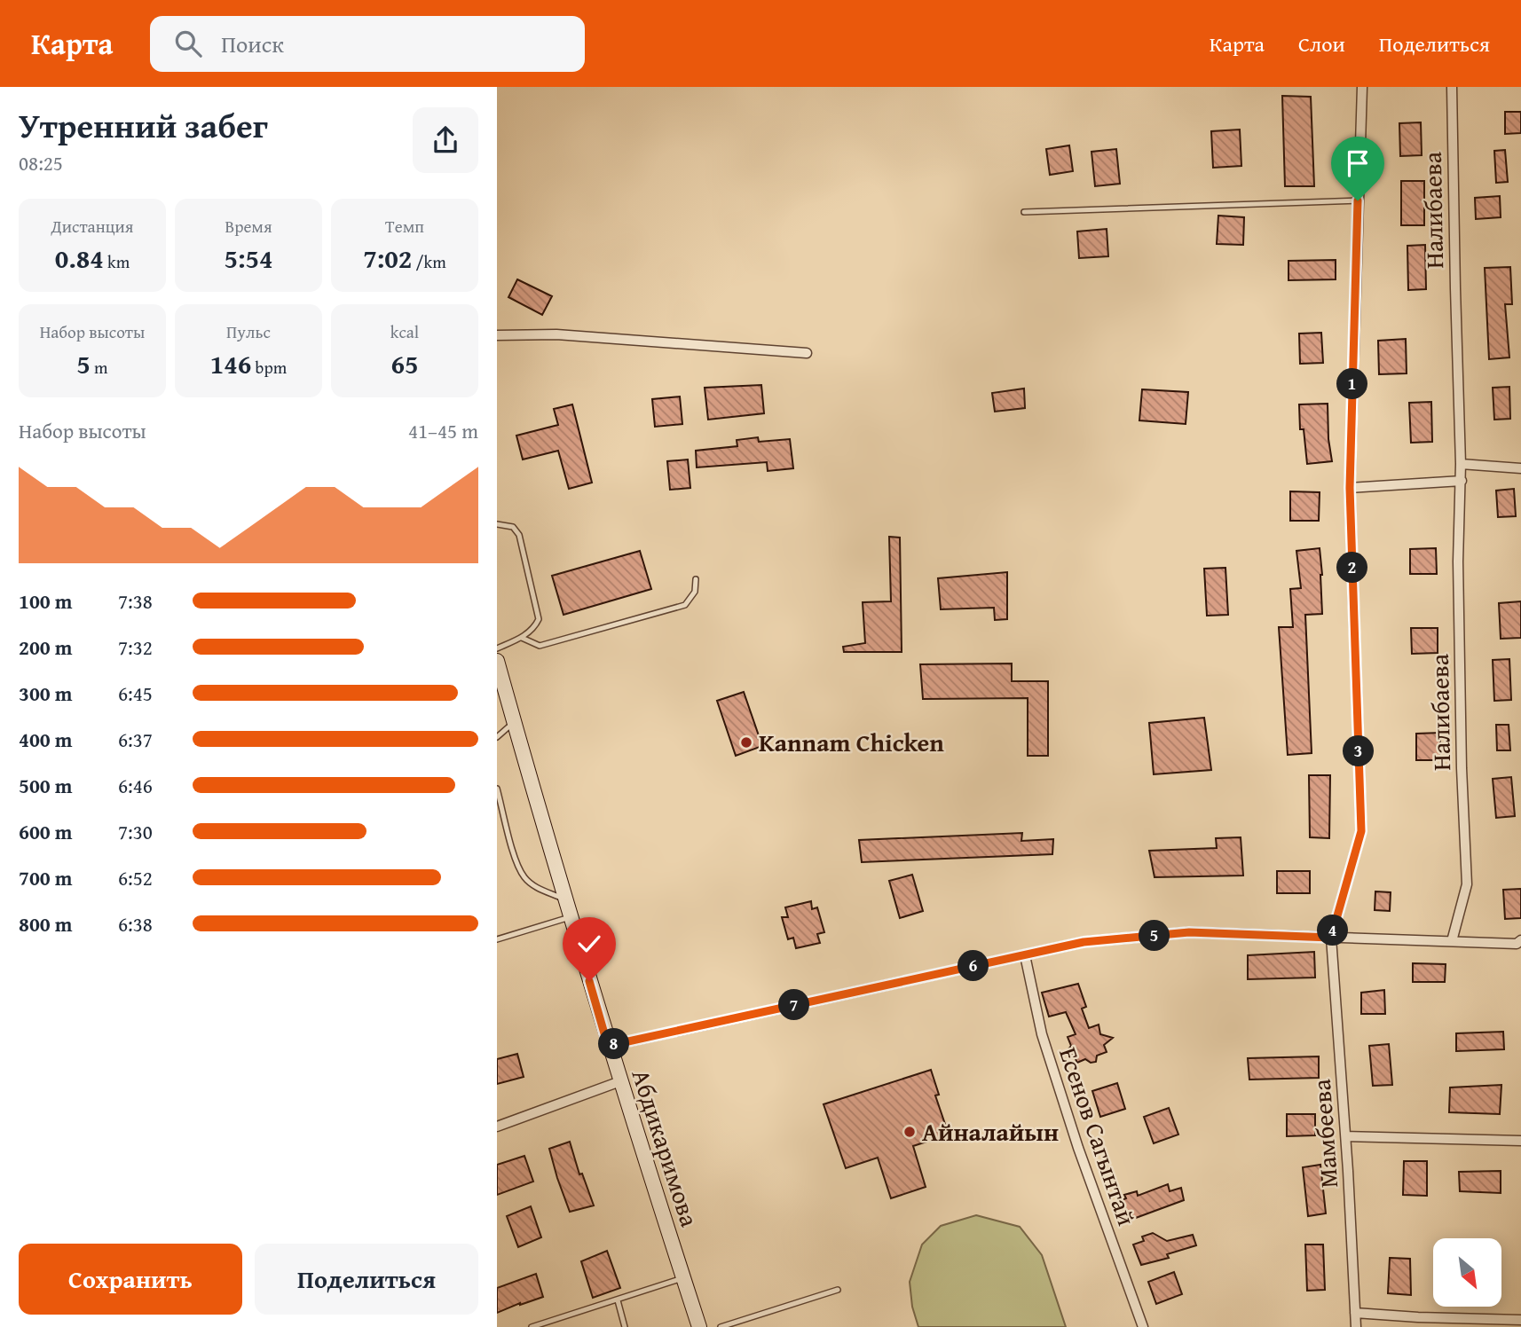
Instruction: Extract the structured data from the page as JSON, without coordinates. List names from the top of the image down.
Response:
{
  "streets": {
    "main road": ["Абдикаримова"],
    "street": ["Налибаева", "Мамбеева", "Есенов Сагынтай"]
  },
  "places": ["Kannam Chicken", "Айналайын"],
  "north": "bottom right",
  "page": {
    "header": "Карта",
    "search": "Поиск",
    "nav": ["Карта", "Слои", "Поделиться"],
    "heading": ["Утренний забег", "08:25"],
    "stats": [
      ["Дистанция", "0.84 km"],
      ["Время", "5:54"],
      ["Темп", "7:02 /km"],
      ["Набор высоты", "5 m"],
      ["Пульс", "146 bpm"],
      ["kcal", "65"]
    ],
    "pins": [
      "1",
      "2",
      "3",
      "4",
      "5",
      "6",
      "7",
      "8"
    ],
    "chart": ["Набор высоты", "41–45 m"],
    "list": [
      {
        "name": "100 m",
        "note": "7:38"
      },
      {
        "name": "200 m",
        "note": "7:32"
      },
      {
        "name": "300 m",
        "note": "6:45"
      },
      {
        "name": "400 m",
        "note": "6:37"
      },
      {
        "name": "500 m",
        "note": "6:46"
      },
      {
        "name": "600 m",
        "note": "7:30"
      },
      {
        "name": "700 m",
        "note": "6:52"
      },
      {
        "name": "800 m",
        "note": "6:38"
      }
    ],
    "buttons": ["Сохранить", "Поделиться"]
  }
}
